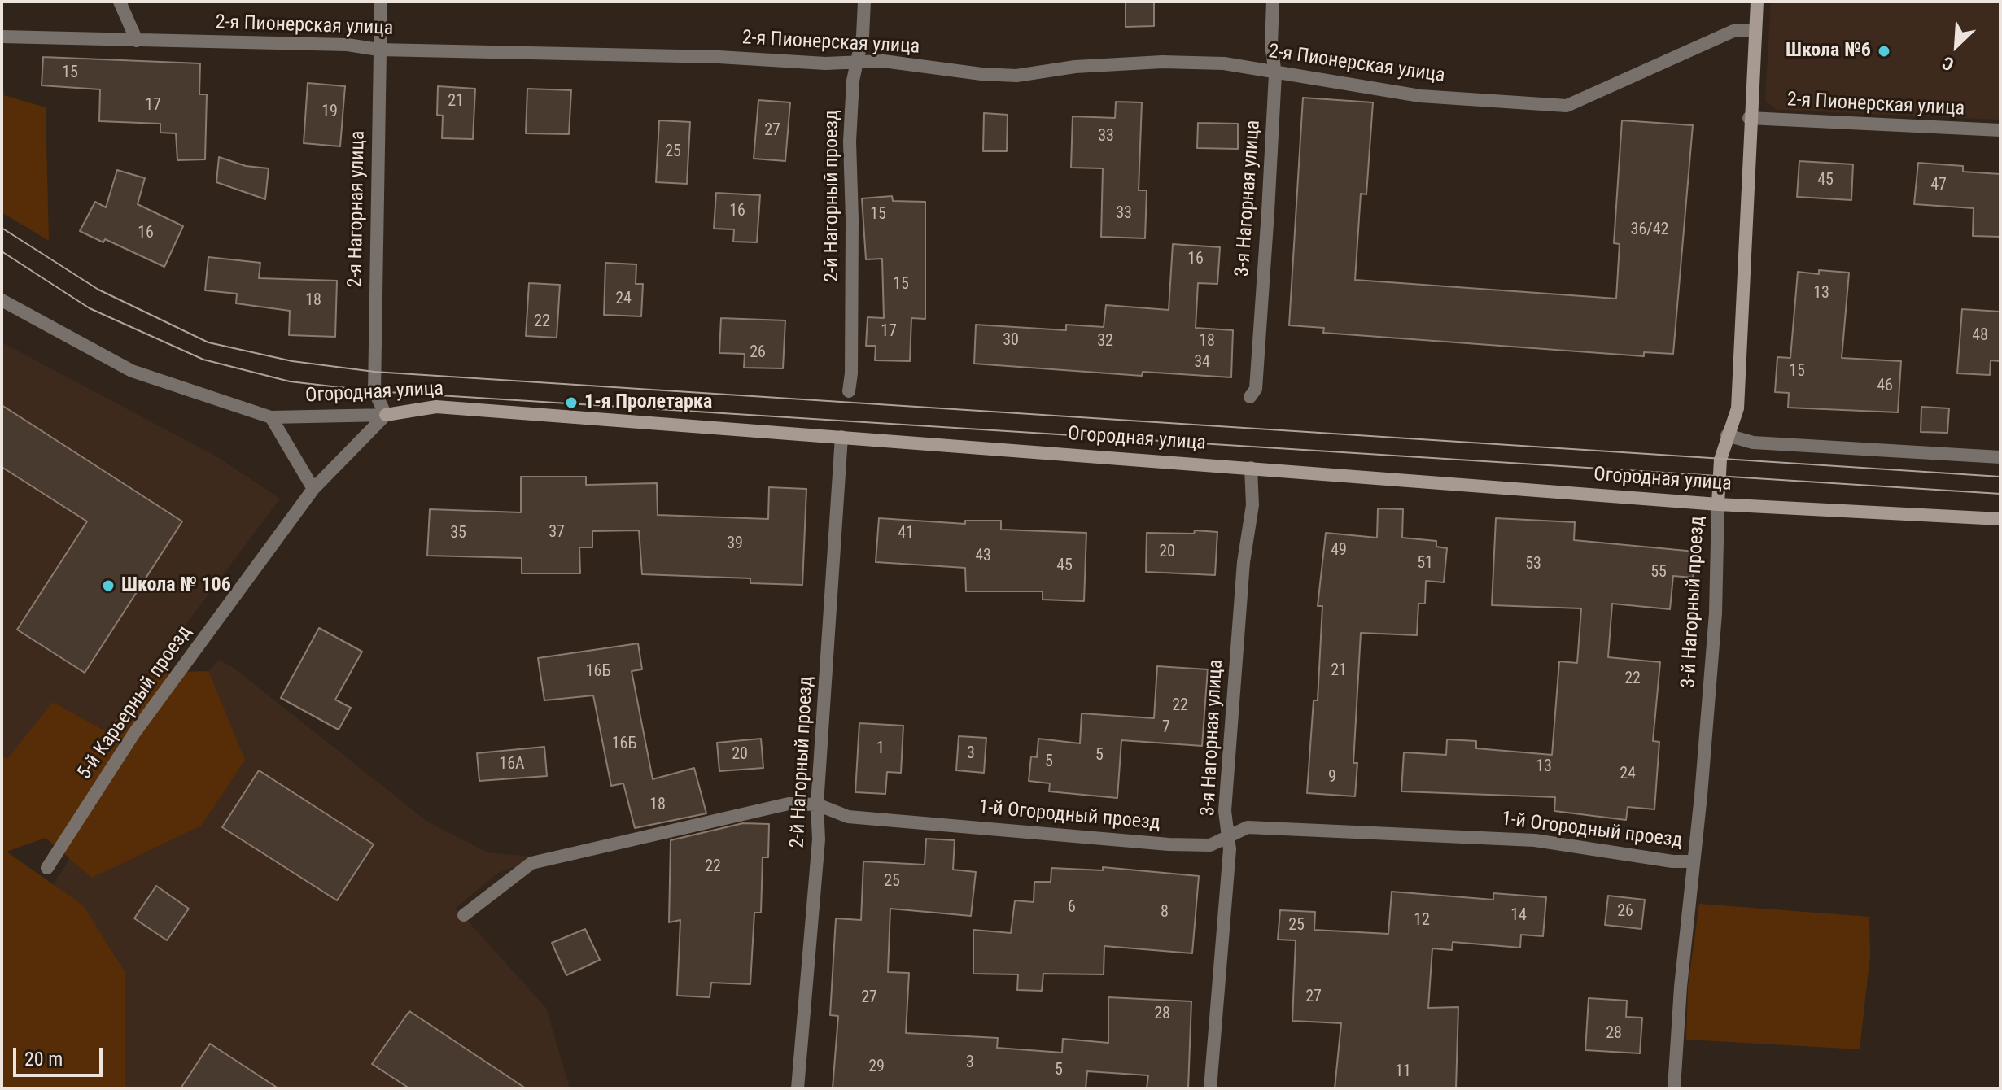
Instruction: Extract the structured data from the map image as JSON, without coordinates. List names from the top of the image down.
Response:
{
  "streets": {
    "street": [
      "2-я Пионерская улица",
      "2-й Нагорный проезд",
      "3-я Нагорная улица",
      "2-я Нагорная улица",
      "Огородная улица",
      "3-й Нагорный проезд",
      "5-й Карьерный проезд",
      "1-й Огородный проезд"
    ]
  },
  "crossings": [
    ["2-я Пионерская улица", "2-й Нагорный проезд"],
    ["2-я Пионерская улица", "3-я Нагорная улица"],
    ["2-я Пионерская улица", "2-я Нагорная улица"],
    ["2-я Пионерская улица", "3-й Нагорный проезд"],
    ["2-й Нагорный проезд", "Огородная улица"],
    ["2-й Нагорный проезд", "1-й Огородный проезд"],
    ["3-я Нагорная улица", "Огородная улица"],
    ["3-я Нагорная улица", "1-й Огородный проезд"],
    ["2-я Нагорная улица", "Огородная улица"],
    ["2-я Нагорная улица", "5-й Карьерный проезд"],
    ["Огородная улица", "3-й Нагорный проезд"],
    ["Огородная улица", "5-й Карьерный проезд"],
    ["3-й Нагорный проезд", "1-й Огородный проезд"]
  ],
  "places": ["Школа №6", "1-я Пролетарка", "Школа № 106"],
  "house_numbers": [
    "15",
    "21",
    "17",
    "19",
    "27",
    "33",
    "25",
    "45",
    "47",
    "16",
    "33",
    "15",
    "36/42",
    "16",
    "16",
    "15",
    "13",
    "24",
    "18",
    "22",
    "17",
    "48",
    "30",
    "32",
    "18",
    "26",
    "34",
    "15",
    "46",
    "37",
    "35",
    "41",
    "39",
    "49",
    "20",
    "43",
    "51",
    "53",
    "45",
    "55",
    "21",
    "16Б",
    "22",
    "22",
    "7",
    "16Б",
    "1",
    "3",
    "20",
    "5",
    "5",
    "16А",
    "13",
    "24",
    "9",
    "18",
    "22",
    "25",
    "6",
    "26",
    "8",
    "14",
    "12",
    "25",
    "27",
    "27",
    "28",
    "28",
    "3",
    "29",
    "5",
    "11"
  ],
  "scale_bar": "20 m",
  "north": "bottom left"
}
